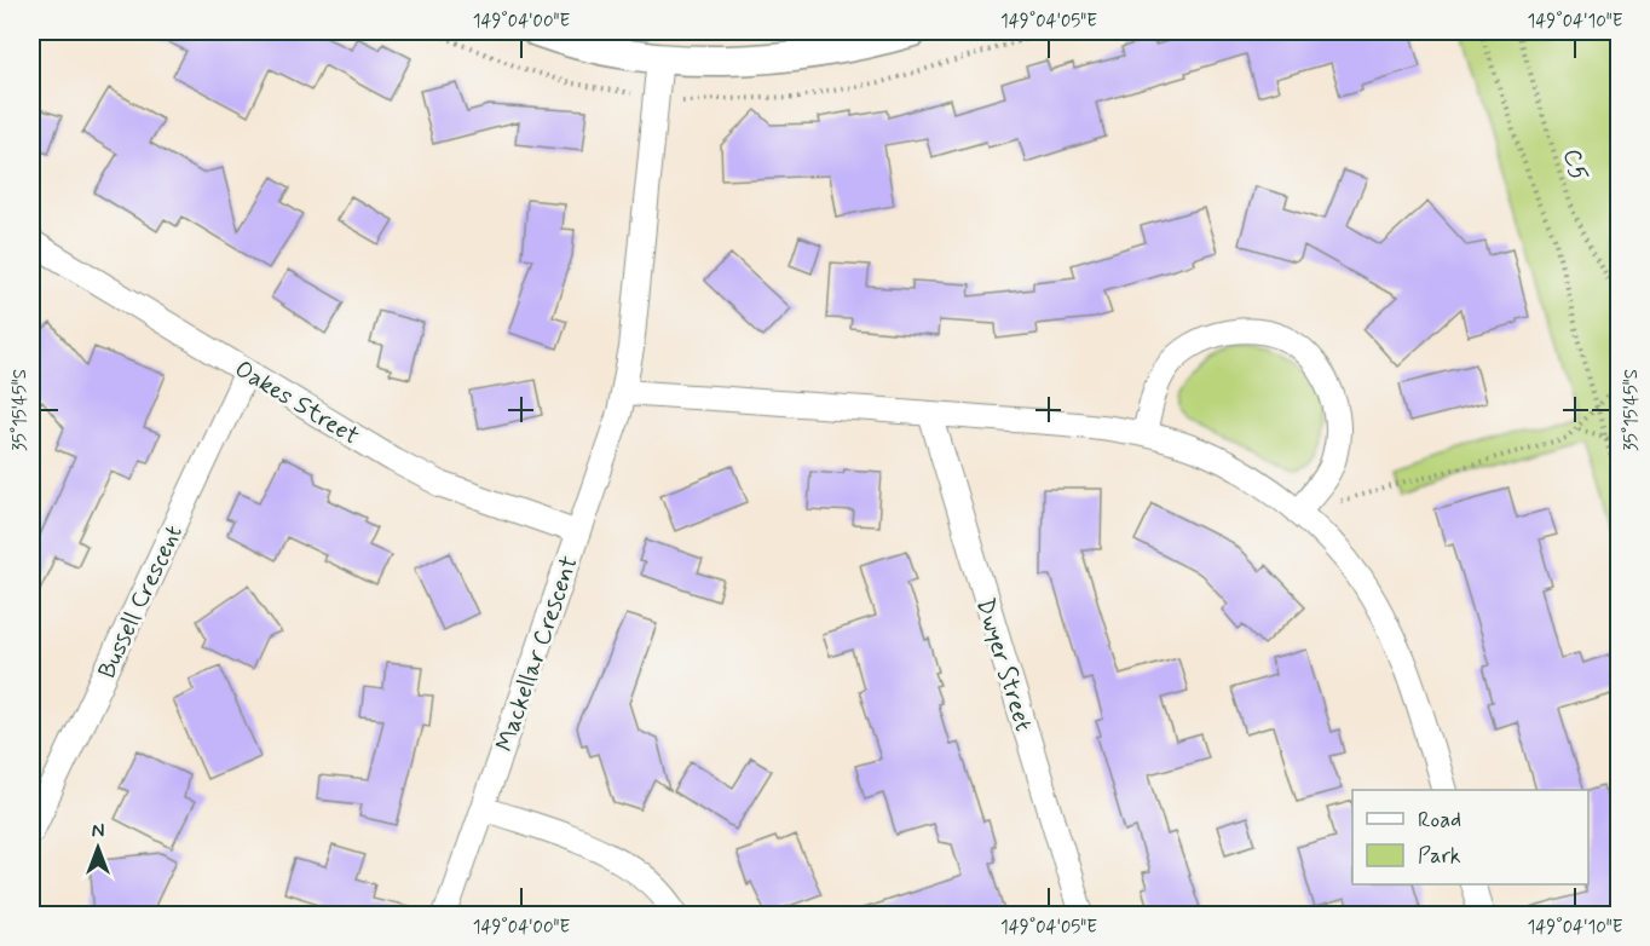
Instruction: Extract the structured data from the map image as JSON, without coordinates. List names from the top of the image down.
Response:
{
  "streets": {
    "street": [
      "Oakes Street",
      "Bussell Crescent",
      "Mackellar Crescent",
      "Dwyer Street"
    ],
    "path": ["C5"]
  },
  "crossings": [
    ["Oakes Street", "Bussell Crescent"],
    ["Oakes Street", "Mackellar Crescent"]
  ],
  "legend": ["Road", "Park"],
  "north": "top",
  "coordinates": [
    "149°04'00\"E",
    "149°04'05\"E",
    "149°04'10\"E",
    "35°15'45\"S"
  ]
}
